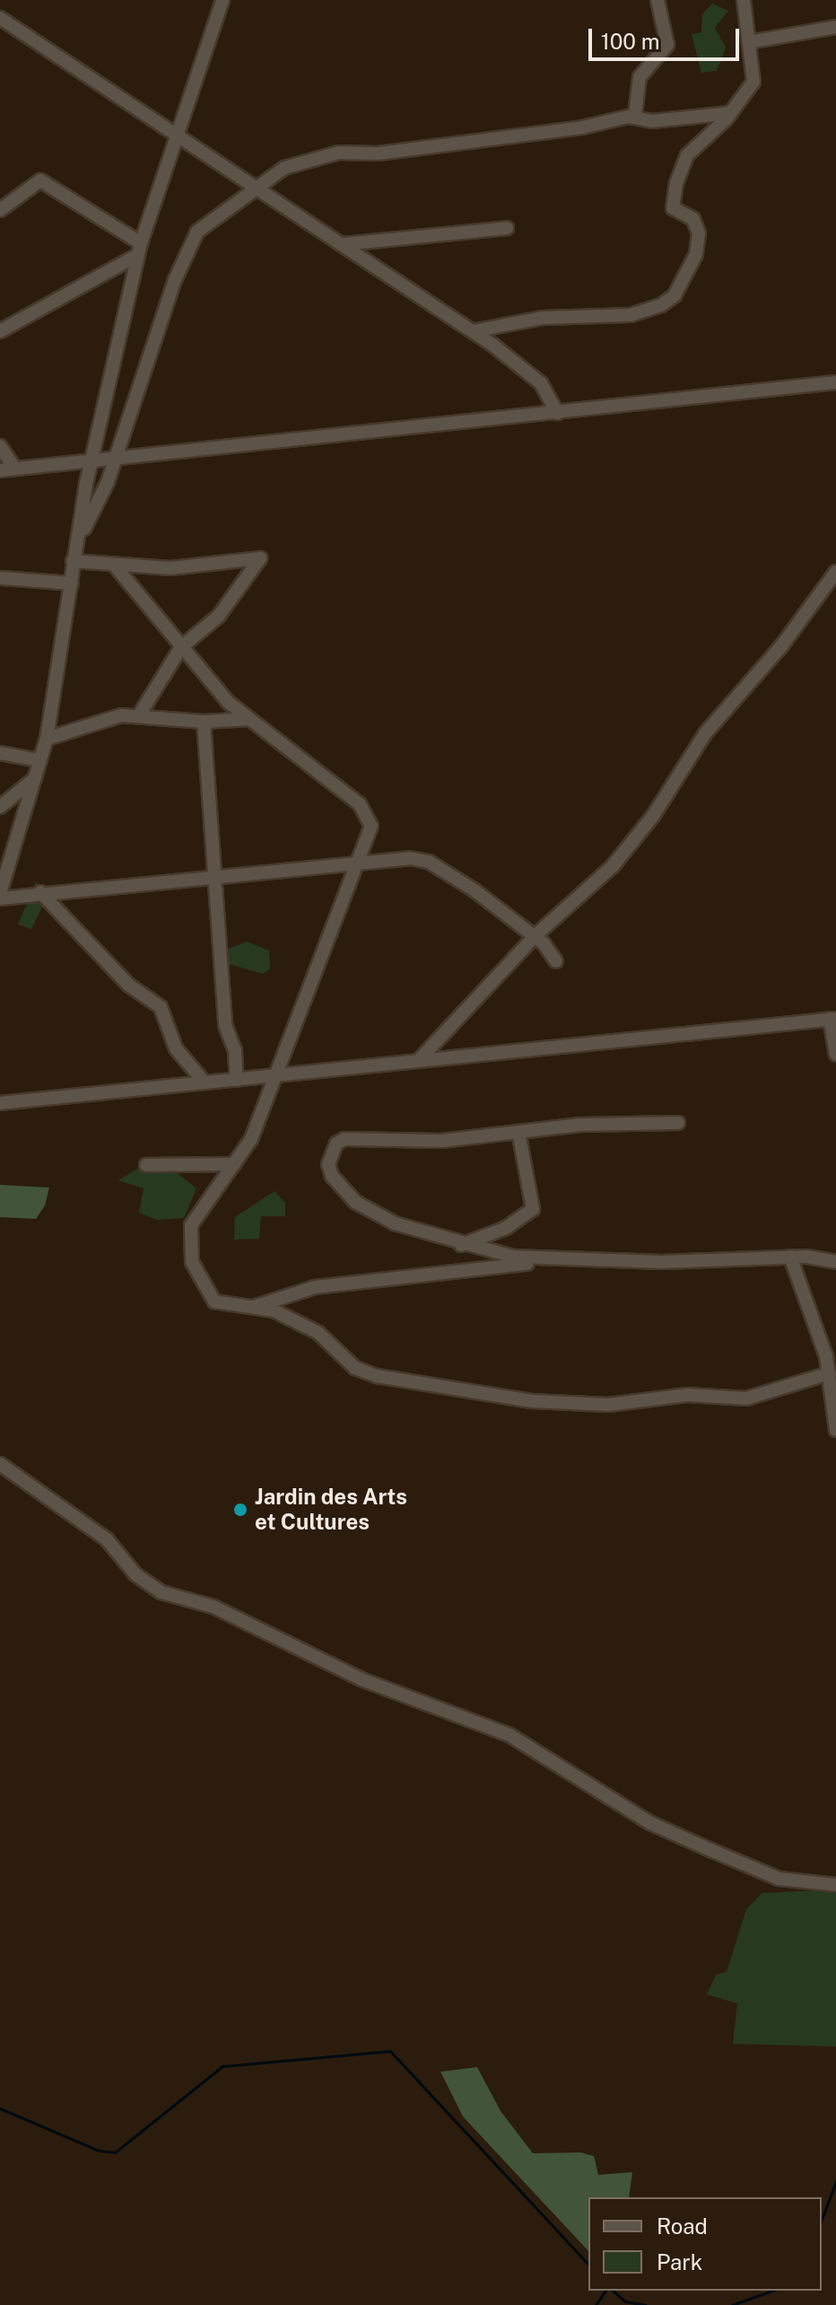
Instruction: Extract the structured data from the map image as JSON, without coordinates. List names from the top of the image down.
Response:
{
  "places": ["Jardin des Arts et Cultures"],
  "legend": ["Road", "Park"],
  "scale_bar": "100 m"
}
